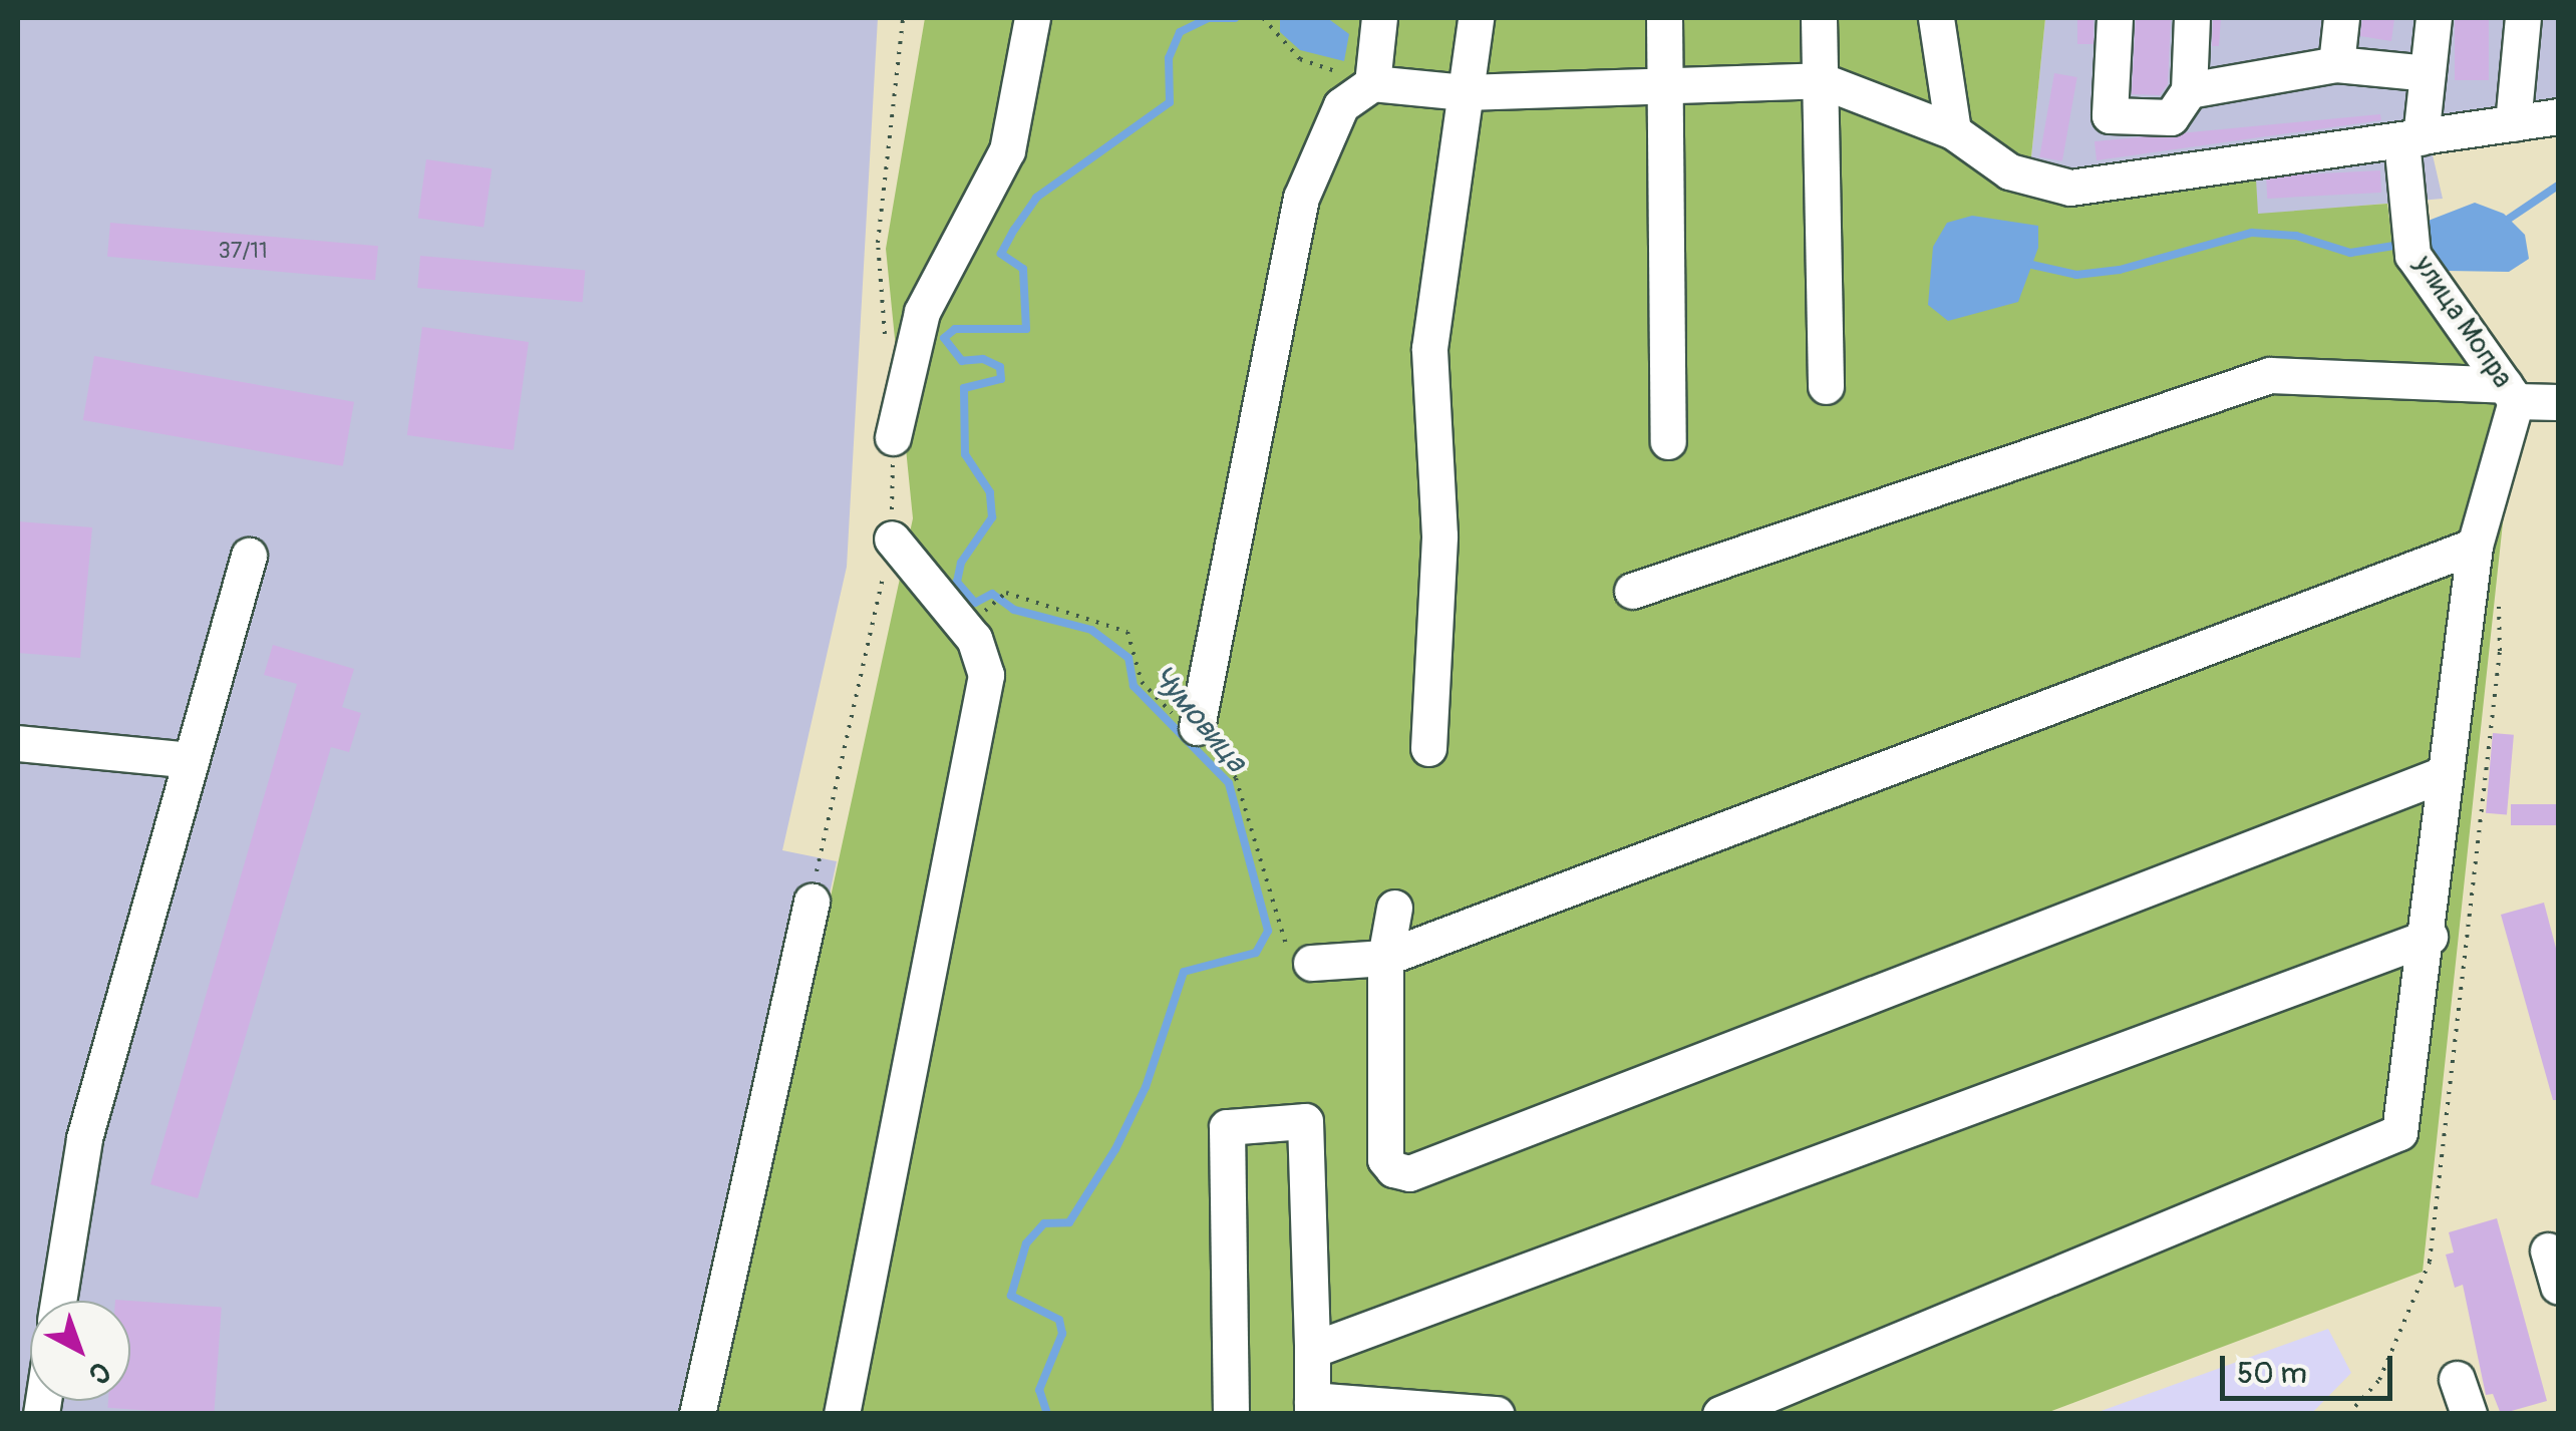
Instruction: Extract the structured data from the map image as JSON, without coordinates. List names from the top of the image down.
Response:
{
  "streets": {
    "street": ["улица Мопра"]
  },
  "water": ["Чумовица"],
  "house_numbers": ["37/11"],
  "scale_bar": "50 m",
  "north": "bottom right"
}
